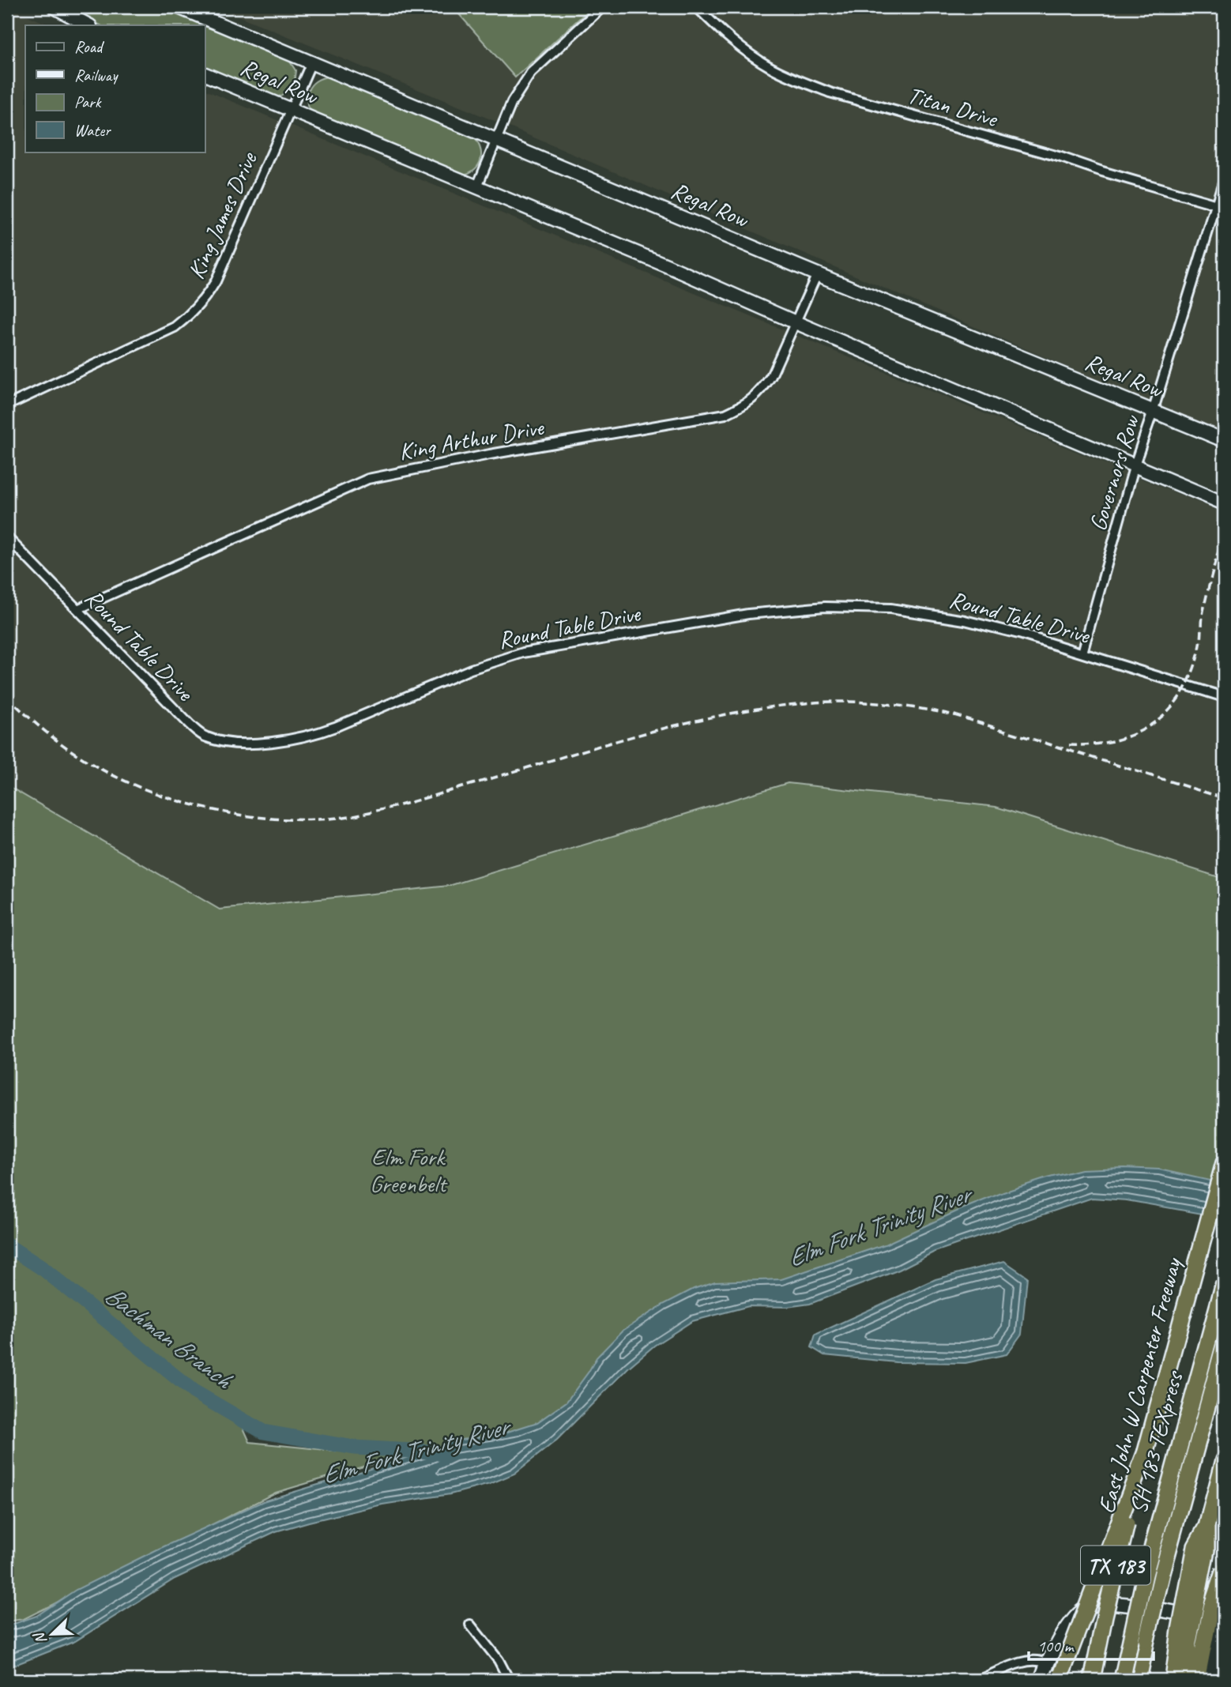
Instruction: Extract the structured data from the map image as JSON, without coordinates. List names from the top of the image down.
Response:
{
  "streets": {
    "highway": ["East John W Carpenter Freeway", "SH 183 TEXpress", "TX 183"],
    "main road": ["Regal Row"],
    "street": [
      "Titan Drive",
      "King James Drive",
      "King Arthur Drive",
      "Governors Row",
      "Round Table Drive"
    ]
  },
  "crossings": [
    ["Regal Row", "King James Drive"],
    ["Regal Row", "King Arthur Drive"],
    ["Regal Row", "Governors Row"],
    ["Titan Drive", "Governors Row"],
    ["King Arthur Drive", "Round Table Drive"],
    ["Governors Row", "Round Table Drive"]
  ],
  "water": ["Elm Fork Trinity River", "Bachman Branch"],
  "parks": ["Elm Fork Greenbelt"],
  "legend": [
    "Road",
    "Railway",
    "Park",
    "Water"
  ],
  "scale_bar": "100 m",
  "north": "bottom left"
}
